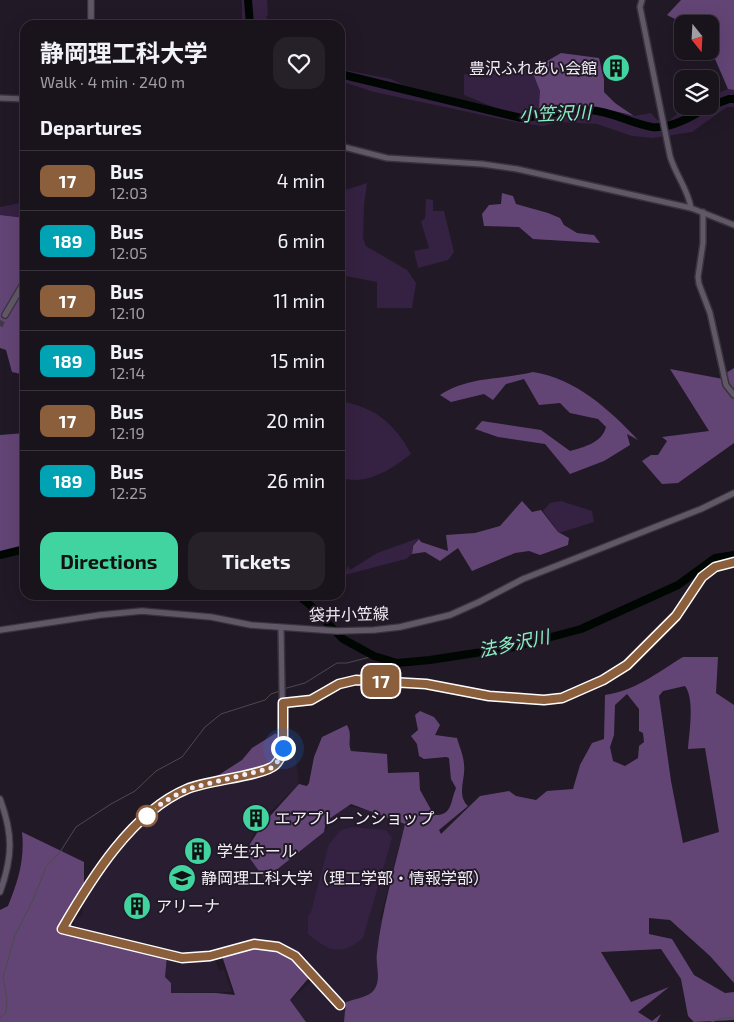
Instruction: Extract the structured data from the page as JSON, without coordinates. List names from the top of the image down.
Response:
{
  "streets": {
    "main road": ["袋井小笠線"]
  },
  "water": ["小笠沢川", "法多沢川"],
  "places": {
    "building": [
      "豊沢ふれあい会館",
      "エアプレーンショップ",
      "学生ホール",
      "アリーナ"
    ],
    "school or university": ["静岡理工科大学（理工学部・情報学部）"]
  },
  "lines": ["bus line 17"],
  "north": "bottom",
  "page": {
    "on_map": "17",
    "heading": [
      ["静岡理工科大学", "Walk · 4 min · 240 m"],
      "Departures"
    ],
    "list": [
      {
        "mark": "17",
        "name": "Bus",
        "note": "12:03",
        "value": "4 min"
      },
      {
        "mark": "189",
        "name": "Bus",
        "note": "12:05",
        "value": "6 min"
      },
      {
        "mark": "17",
        "name": "Bus",
        "note": "12:10",
        "value": "11 min"
      },
      {
        "mark": "189",
        "name": "Bus",
        "note": "12:14",
        "value": "15 min"
      },
      {
        "mark": "17",
        "name": "Bus",
        "note": "12:19",
        "value": "20 min"
      },
      {
        "mark": "189",
        "name": "Bus",
        "note": "12:25",
        "value": "26 min"
      }
    ],
    "buttons": ["Directions", "Tickets"]
  }
}
